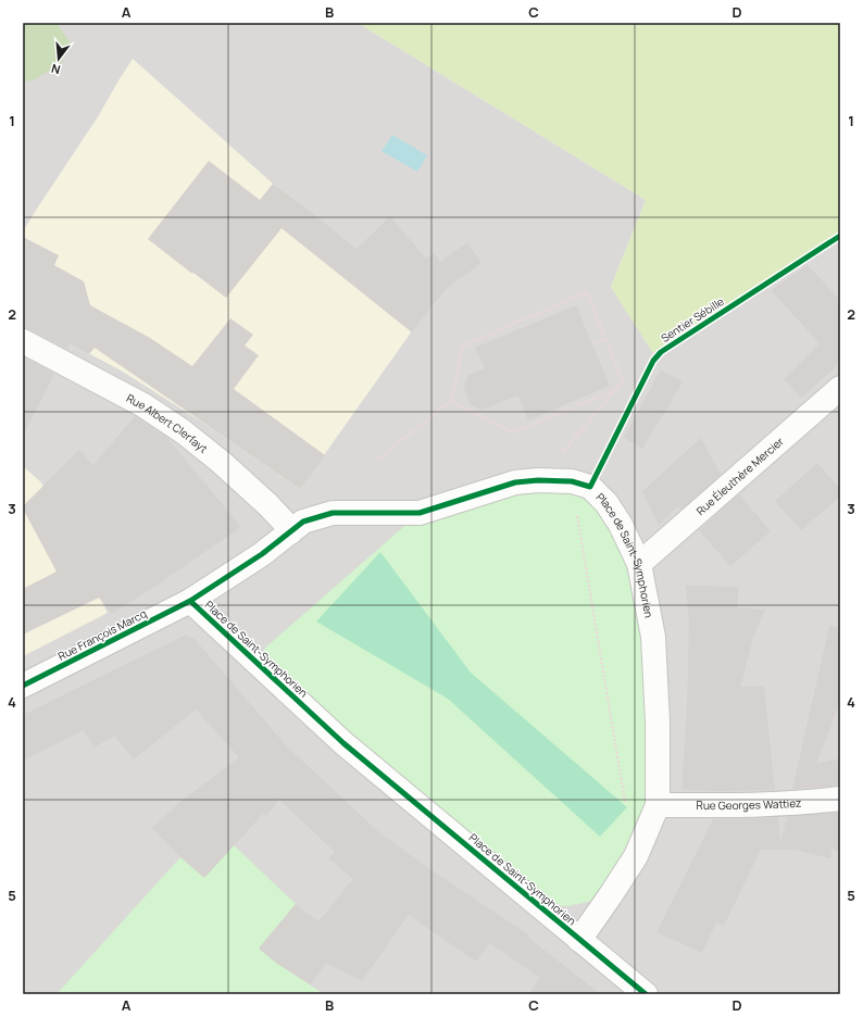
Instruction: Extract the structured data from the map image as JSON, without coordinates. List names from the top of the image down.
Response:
{
  "streets": {
    "street": [
      "Rue Albert Clerfayt",
      "Rue Éleuthère Mercier",
      "Place de Saint-Symphorien",
      "Rue François Marcq",
      "Rue Georges Wattiez"
    ],
    "cycle path": ["Sentier Sébille"]
  },
  "crossings": [
    ["Sentier Sébille", "Place de Saint-Symphorien"],
    ["Rue Albert Clerfayt", "Place de Saint-Symphorien"],
    ["Rue Éleuthère Mercier", "Place de Saint-Symphorien"],
    ["Place de Saint-Symphorien", "Rue François Marcq"],
    ["Place de Saint-Symphorien", "Rue Georges Wattiez"]
  ],
  "north": "bottom",
  "grid": {
    "columns": [
      "A",
      "B",
      "C",
      "D"
    ],
    "rows": [
      "1",
      "2",
      "3",
      "4",
      "5"
    ]
  }
}
